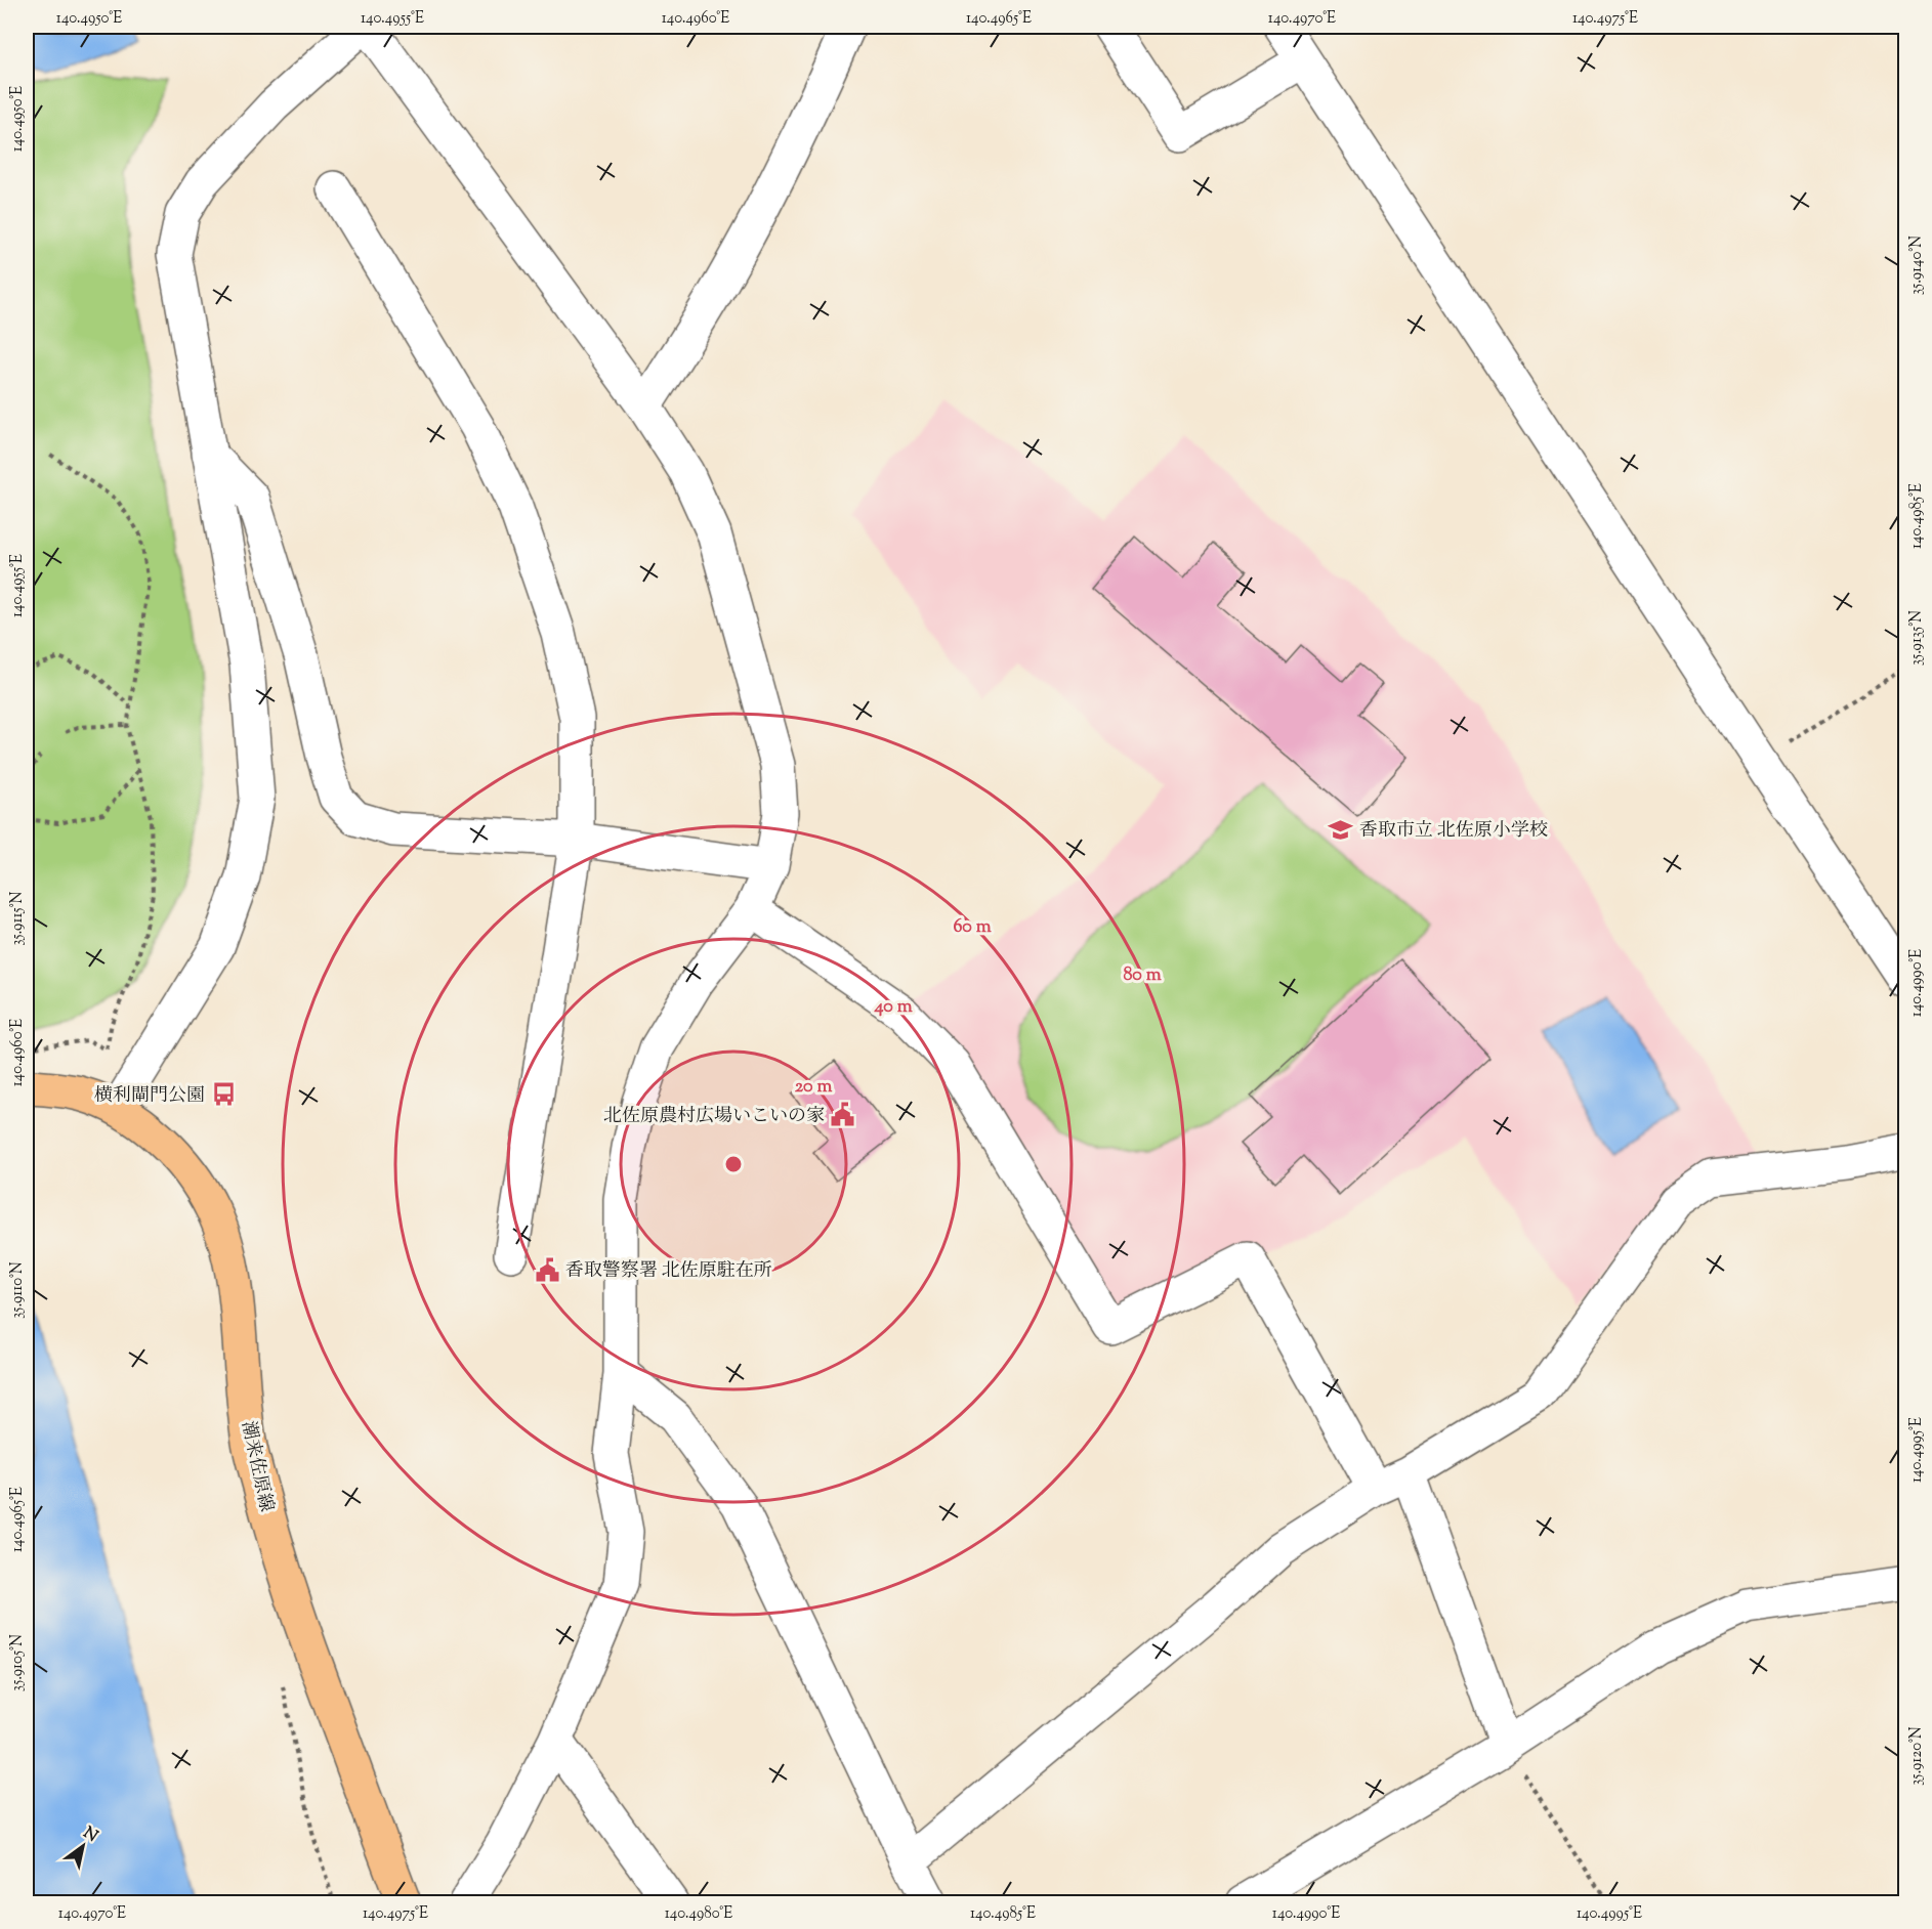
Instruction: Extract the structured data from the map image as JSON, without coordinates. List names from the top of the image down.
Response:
{
  "streets": {
    "main road": ["潮来佐原線"]
  },
  "places": {
    "school or university": ["香取市立 北佐原小学校"],
    "bus stop": ["横利閘門公園"],
    "public building": ["北佐原農村広場いこいの家", "香取警察署 北佐原駐在所"]
  },
  "north": "top right",
  "coordinates": [
    "140.4950°E",
    "140.4955°E",
    "140.4960°E",
    "140.4965°E",
    "140.4970°E",
    "140.4975°E",
    "35.9140°N",
    "140.4985°E",
    "35.9135°N",
    "35.9115°N",
    "140.4990°E",
    "35.9110°N",
    "140.4995°E",
    "35.9105°N",
    "35.9120°N",
    "140.4980°E"
  ],
  "rings": [
    "60 m",
    "80 m",
    "40 m",
    "20 m"
  ]
}
